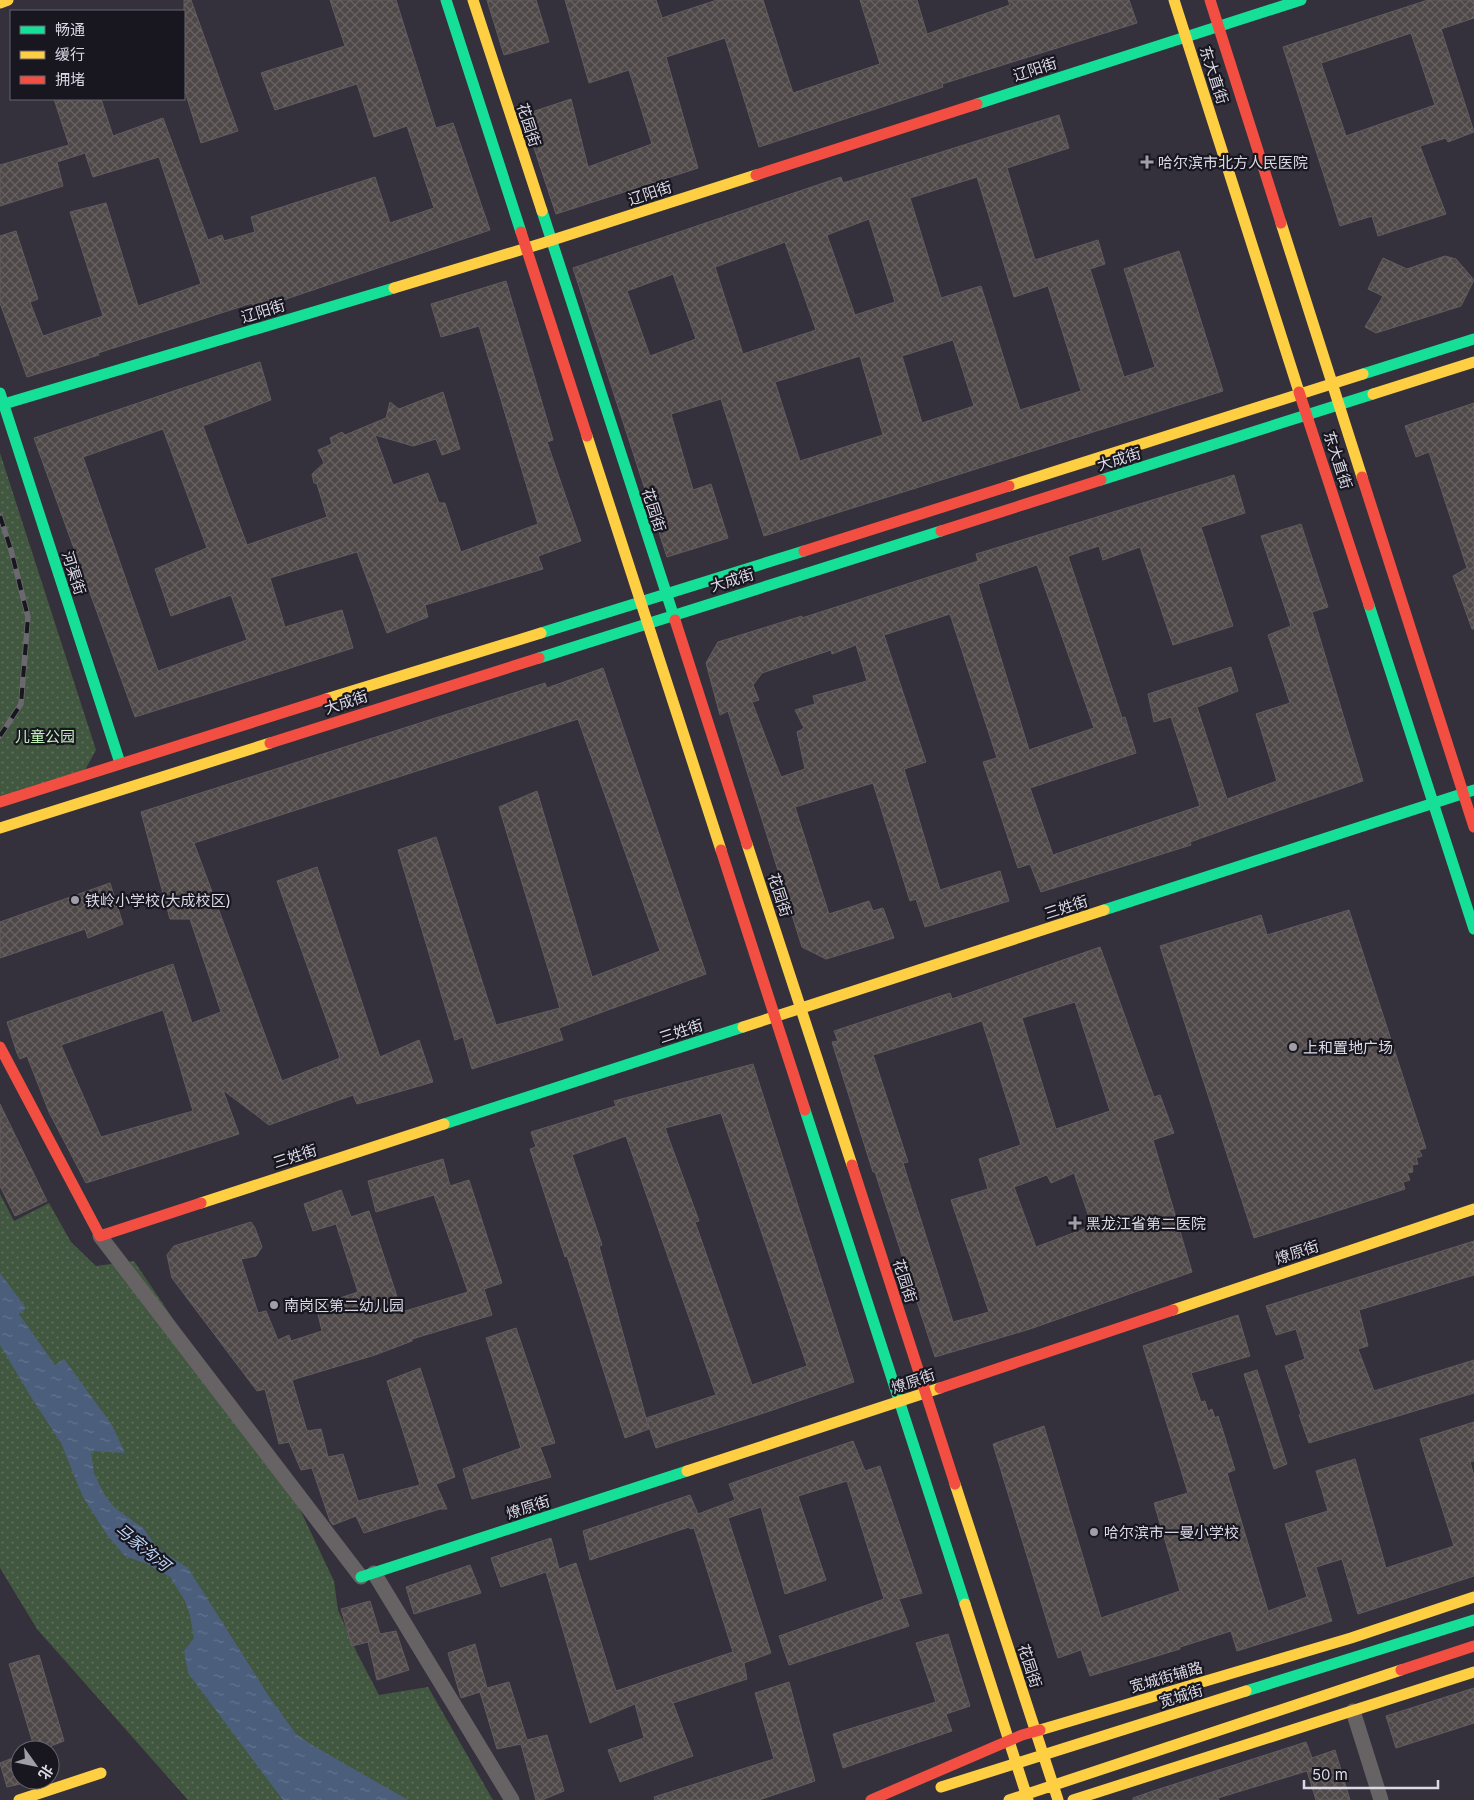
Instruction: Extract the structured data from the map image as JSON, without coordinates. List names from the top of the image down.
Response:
{
  "streets": {
    "main road": [
      "辽阳街",
      "东大直街",
      "花园街",
      "大成街",
      "河渠街",
      "三姓街",
      "燎原街",
      "宽城街辅路",
      "宽城街"
    ]
  },
  "crossings": [
    ["辽阳街", "东大直街"],
    ["辽阳街", "花园街"],
    ["辽阳街", "河渠街"],
    ["东大直街", "大成街"],
    ["东大直街", "三姓街"],
    ["花园街", "大成街"],
    ["花园街", "三姓街"],
    ["花园街", "燎原街"],
    ["花园街", "宽城街辅路"],
    ["花园街", "宽城街"],
    ["大成街", "河渠街"]
  ],
  "water": ["马家沟河"],
  "parks": ["儿童公园"],
  "places": {
    "health": ["哈尔滨市北方人民医院", "黑龙江省第二医院"],
    "other": [
      "铁岭小学校(大成校区)",
      "上和置地广场",
      "南岗区第二幼儿园",
      "哈尔滨市一曼小学校"
    ]
  },
  "legend": ["畅通", "缓行", "拥堵"],
  "scale_bar": "50 m",
  "north": "bottom right"
}
